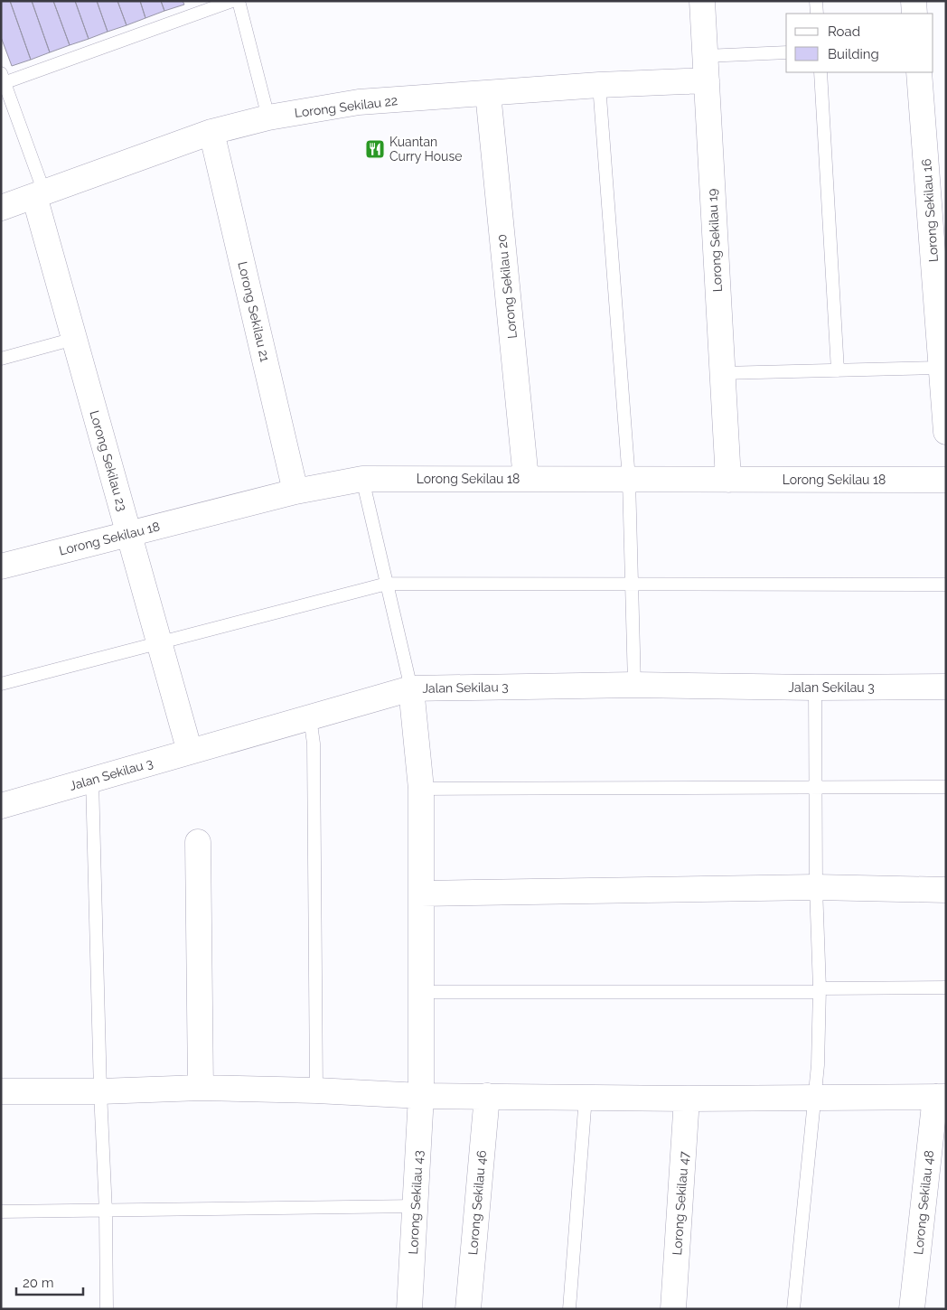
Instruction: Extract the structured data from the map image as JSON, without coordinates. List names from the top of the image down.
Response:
{
  "streets": {
    "street": [
      "Lorong Sekilau 22",
      "Lorong Sekilau 16",
      "Lorong Sekilau 19",
      "Lorong Sekilau 20",
      "Lorong Sekilau 21",
      "Lorong Sekilau 23",
      "Lorong Sekilau 18",
      "Jalan Sekilau 3",
      "Lorong Sekilau 43",
      "Lorong Sekilau 46",
      "Lorong Sekilau 48",
      "Lorong Sekilau 47"
    ]
  },
  "crossings": [
    ["Lorong Sekilau 22", "Lorong Sekilau 19"],
    ["Lorong Sekilau 22", "Lorong Sekilau 20"],
    ["Lorong Sekilau 22", "Lorong Sekilau 21"],
    ["Lorong Sekilau 22", "Lorong Sekilau 23"],
    ["Lorong Sekilau 19", "Lorong Sekilau 18"],
    ["Lorong Sekilau 20", "Lorong Sekilau 18"],
    ["Lorong Sekilau 21", "Lorong Sekilau 18"],
    ["Lorong Sekilau 23", "Lorong Sekilau 18"],
    ["Lorong Sekilau 23", "Jalan Sekilau 3"],
    ["Jalan Sekilau 3", "Lorong Sekilau 43"]
  ],
  "places": {
    "restaurant": ["Kuantan Curry House"]
  },
  "legend": ["Road", "Building"],
  "scale_bar": "20 m"
}
